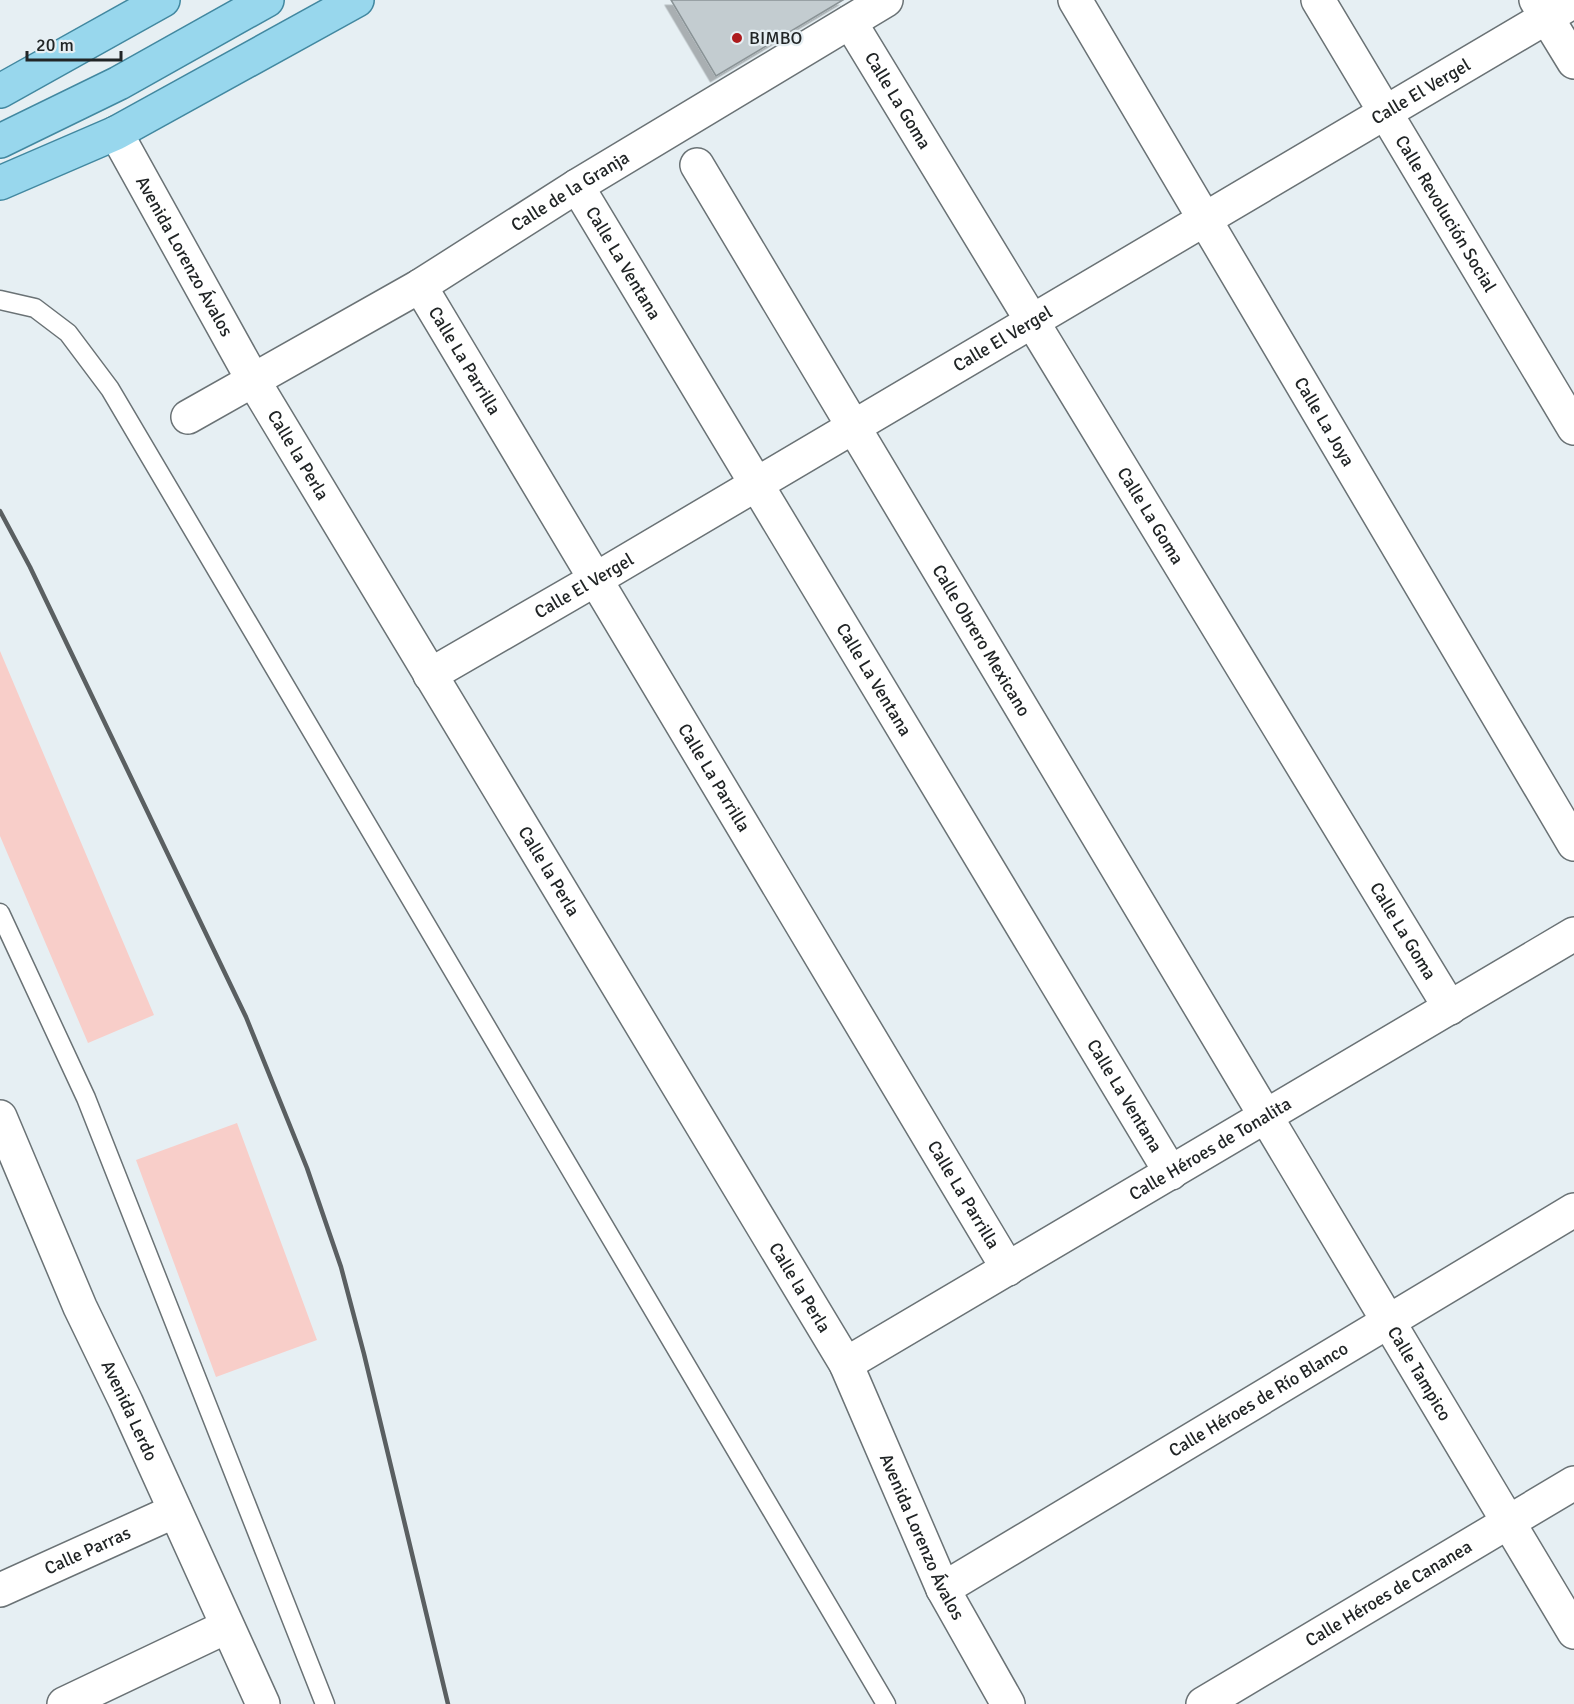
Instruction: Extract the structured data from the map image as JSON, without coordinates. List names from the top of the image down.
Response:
{
  "streets": {
    "street": [
      "Calle El Vergel",
      "Calle La Goma",
      "Calle de la Granja",
      "Calle Revolución Social",
      "Avenida Lorenzo Ávalos",
      "Calle La Ventana",
      "Calle La Parrilla",
      "Calle La Joya",
      "Calle la Perla",
      "Calle Obrero Mexicano",
      "Calle Héroes de Tonalita",
      "Calle Tampico",
      "Calle Héroes de Río Blanco",
      "Avenida Lerdo",
      "Calle Parras",
      "Calle Héroes de Cananea"
    ]
  },
  "crossings": [
    ["Calle El Vergel", "Calle La Goma"],
    ["Calle El Vergel", "Calle Revolución Social"],
    ["Calle El Vergel", "Calle La Ventana"],
    ["Calle El Vergel", "Calle La Parrilla"],
    ["Calle El Vergel", "Calle La Joya"],
    ["Calle El Vergel", "Calle la Perla"],
    ["Calle El Vergel", "Calle Obrero Mexicano"],
    ["Calle La Goma", "Calle de la Granja"],
    ["Calle La Goma", "Calle Héroes de Tonalita"],
    ["Calle de la Granja", "Avenida Lorenzo Ávalos"],
    ["Calle de la Granja", "Calle La Ventana"],
    ["Calle de la Granja", "Calle La Parrilla"],
    ["Calle de la Granja", "Calle la Perla"],
    ["Avenida Lorenzo Ávalos", "Calle la Perla"],
    ["Avenida Lorenzo Ávalos", "Calle Héroes de Tonalita"],
    ["Avenida Lorenzo Ávalos", "Calle Héroes de Río Blanco"],
    ["Calle La Ventana", "Calle Héroes de Tonalita"],
    ["Calle La Parrilla", "Calle Héroes de Tonalita"],
    ["Calle la Perla", "Calle Héroes de Tonalita"],
    ["Calle Obrero Mexicano", "Calle Héroes de Tonalita"],
    ["Calle Obrero Mexicano", "Calle Tampico"],
    ["Calle Héroes de Tonalita", "Calle Tampico"],
    ["Calle Tampico", "Calle Héroes de Río Blanco"],
    ["Calle Tampico", "Calle Héroes de Cananea"],
    ["Avenida Lerdo", "Calle Parras"]
  ],
  "places": ["BIMBO"],
  "scale_bar": "20 m"
}
